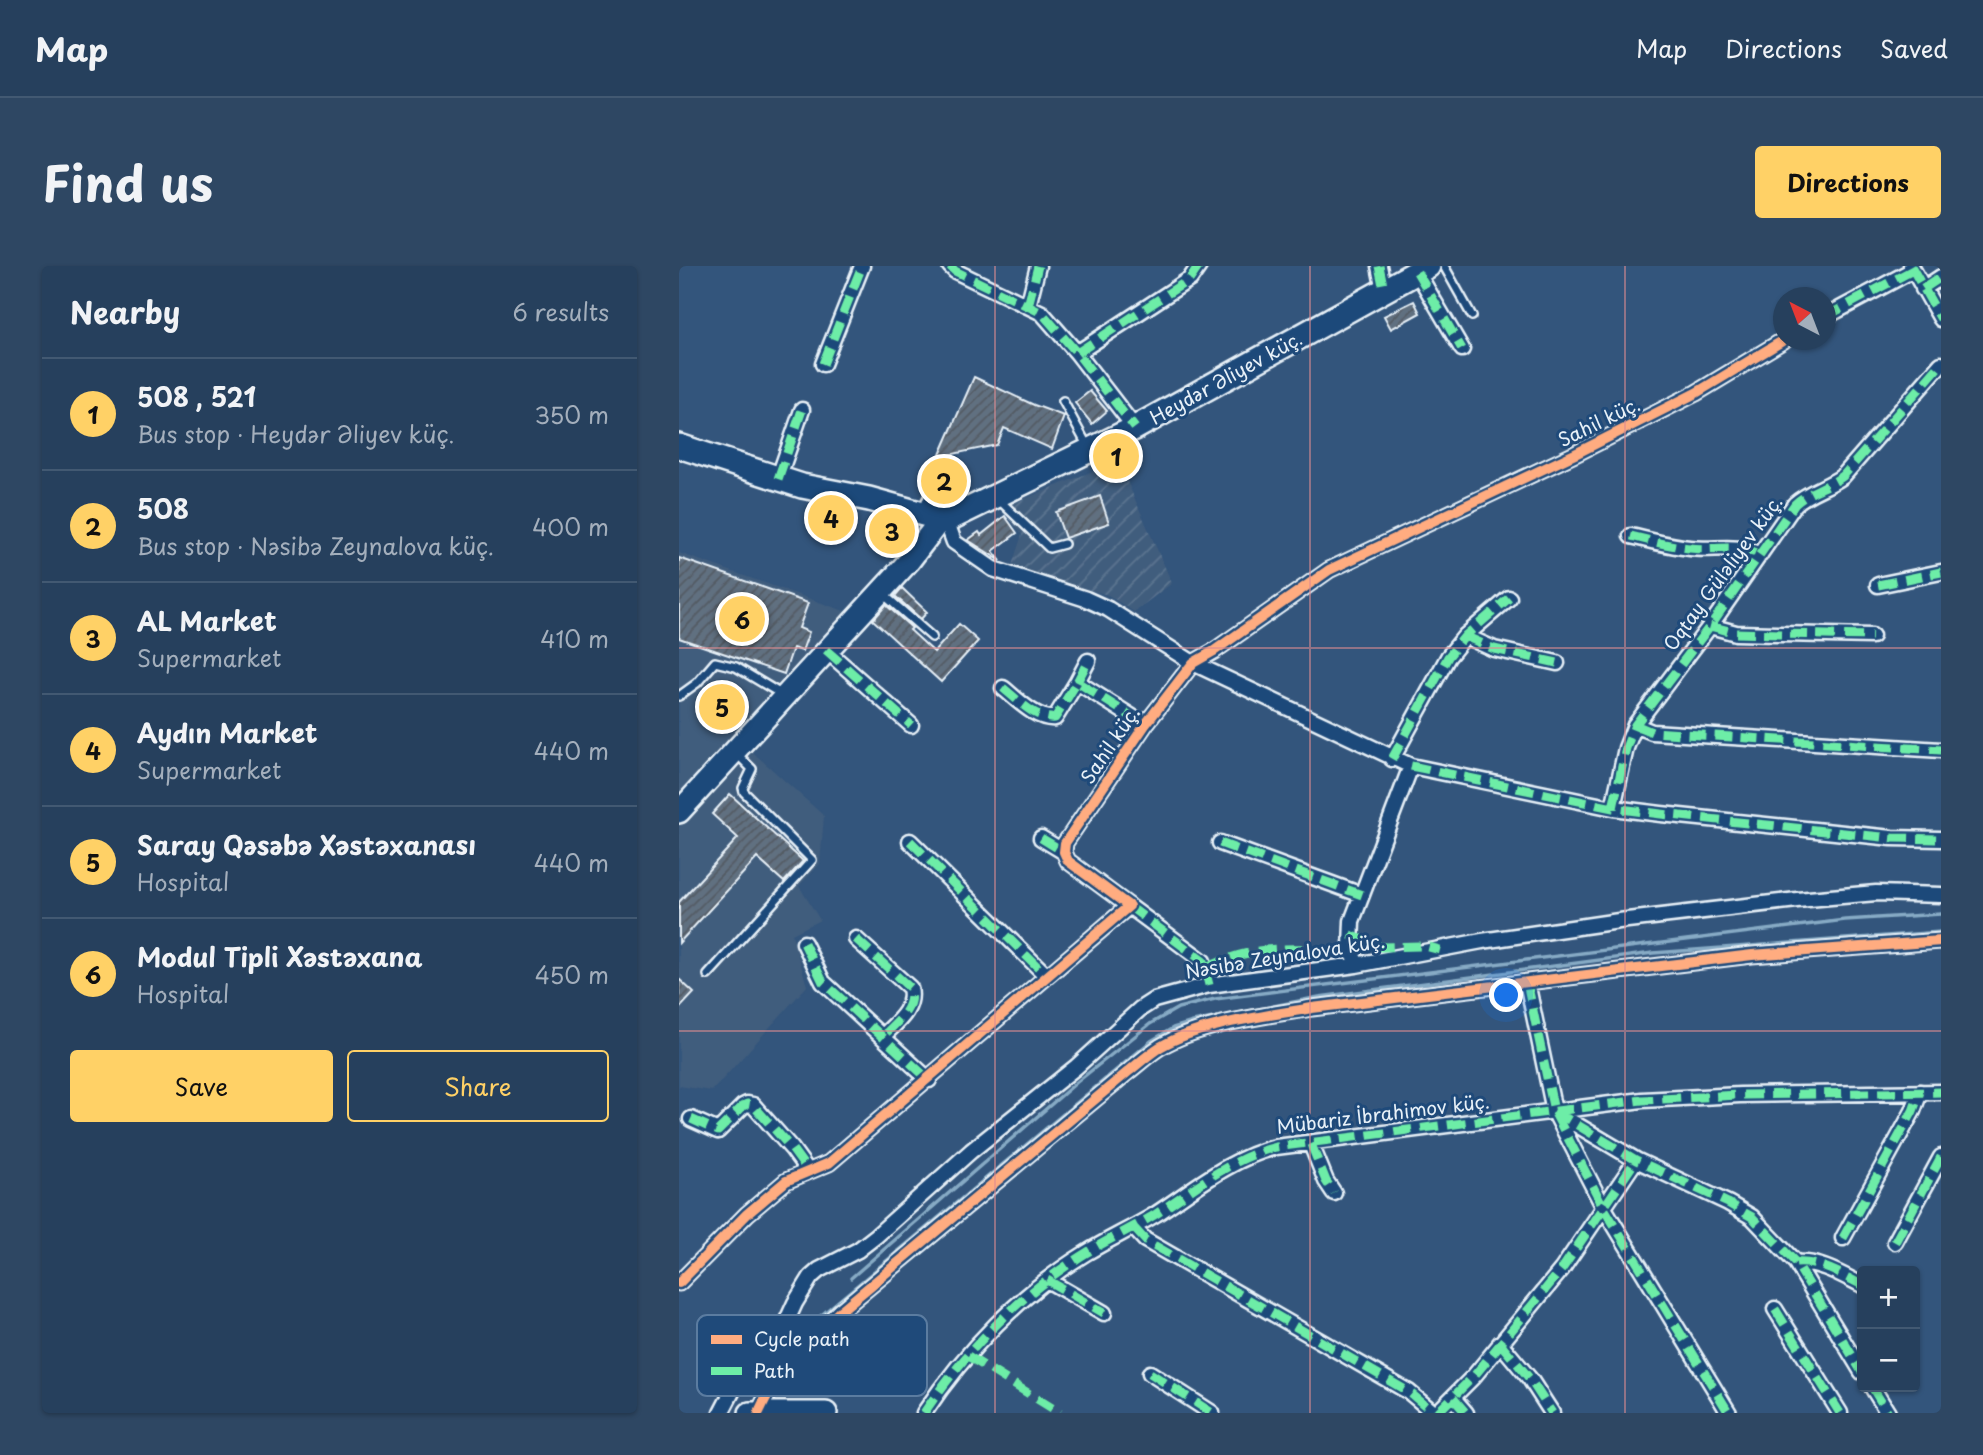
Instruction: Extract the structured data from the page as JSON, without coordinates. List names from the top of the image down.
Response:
{
  "streets": {
    "main road": ["Heydər Əliyev küç."],
    "street": [
      "Sahil küç.",
      "Oqtay Güləliyev küç.",
      "Nəsibə Zeynalova küç.",
      "Mübariz İbrahimov küç."
    ]
  },
  "legend": ["Cycle path", "Path"],
  "north": "top left",
  "page": {
    "header": "Map",
    "nav": ["Map", "Directions", "Saved"],
    "title": "Find us",
    "buttons": [
      "Directions",
      ["Save", "Share"]
    ],
    "heading": ["Nearby", "6 results"],
    "list": [
      {
        "mark": "1",
        "name": "508 , 521",
        "note": "Bus stop · Heydər Əliyev küç.",
        "value": "350 m"
      },
      {
        "mark": "2",
        "name": "508",
        "note": "Bus stop · Nəsibə Zeynalova küç.",
        "value": "400 m"
      },
      {
        "mark": "3",
        "name": "AL Market",
        "note": "Supermarket",
        "value": "410 m"
      },
      {
        "mark": "4",
        "name": "Aydın Market",
        "note": "Supermarket",
        "value": "440 m"
      },
      {
        "mark": "5",
        "name": "Saray Qəsəbə Xəstəxanası",
        "note": "Hospital",
        "value": "440 m"
      },
      {
        "mark": "6",
        "name": "Modul Tipli Xəstəxana",
        "note": "Hospital",
        "value": "450 m"
      }
    ],
    "pins": [
      "1",
      "2",
      "4",
      "3",
      "6",
      "5"
    ],
    "map_buttons": ["+", "−"]
  }
}
